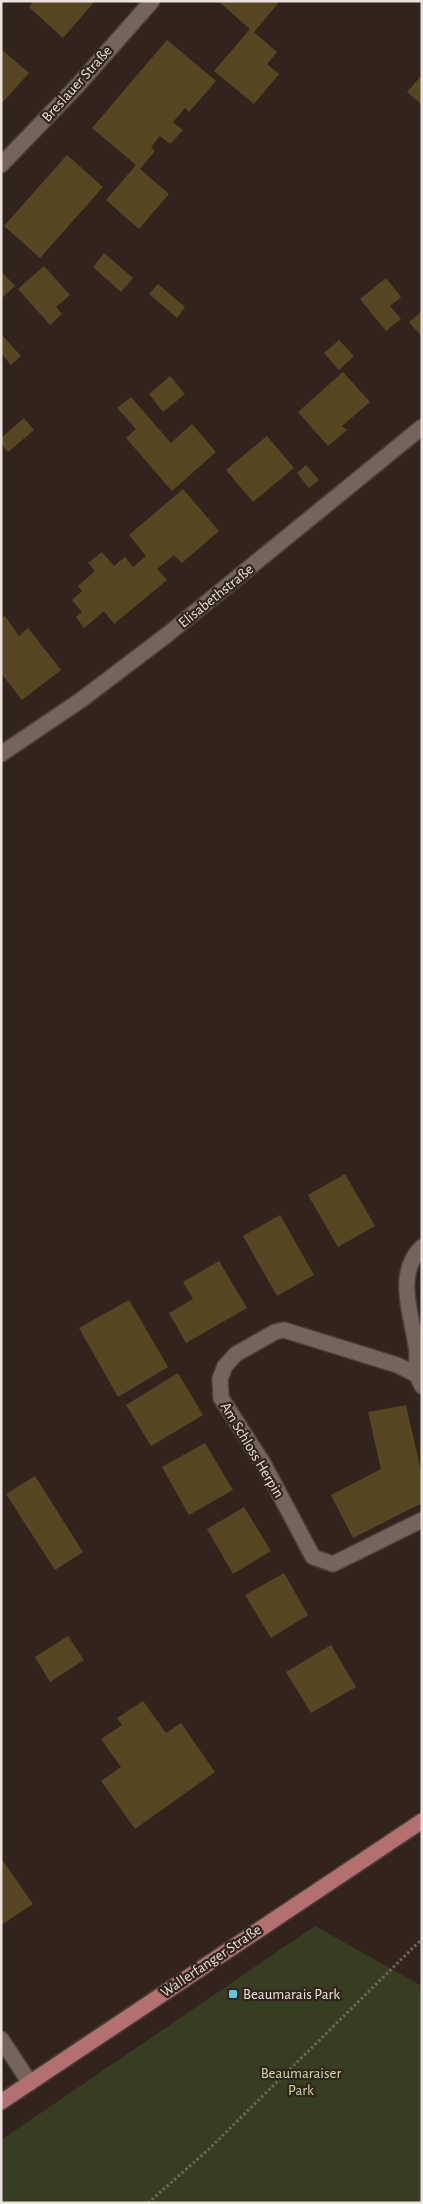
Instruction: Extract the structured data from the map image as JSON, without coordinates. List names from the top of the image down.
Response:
{
  "streets": {
    "main road": ["Wallerfanger Straße"],
    "street": ["Breslauer Straße", "Elisabethstraße", "Am Schloss Herpin"]
  },
  "parks": ["Beaumaraiser Park"],
  "places": {
    "transit": ["Beaumarais Park"]
  }
}
